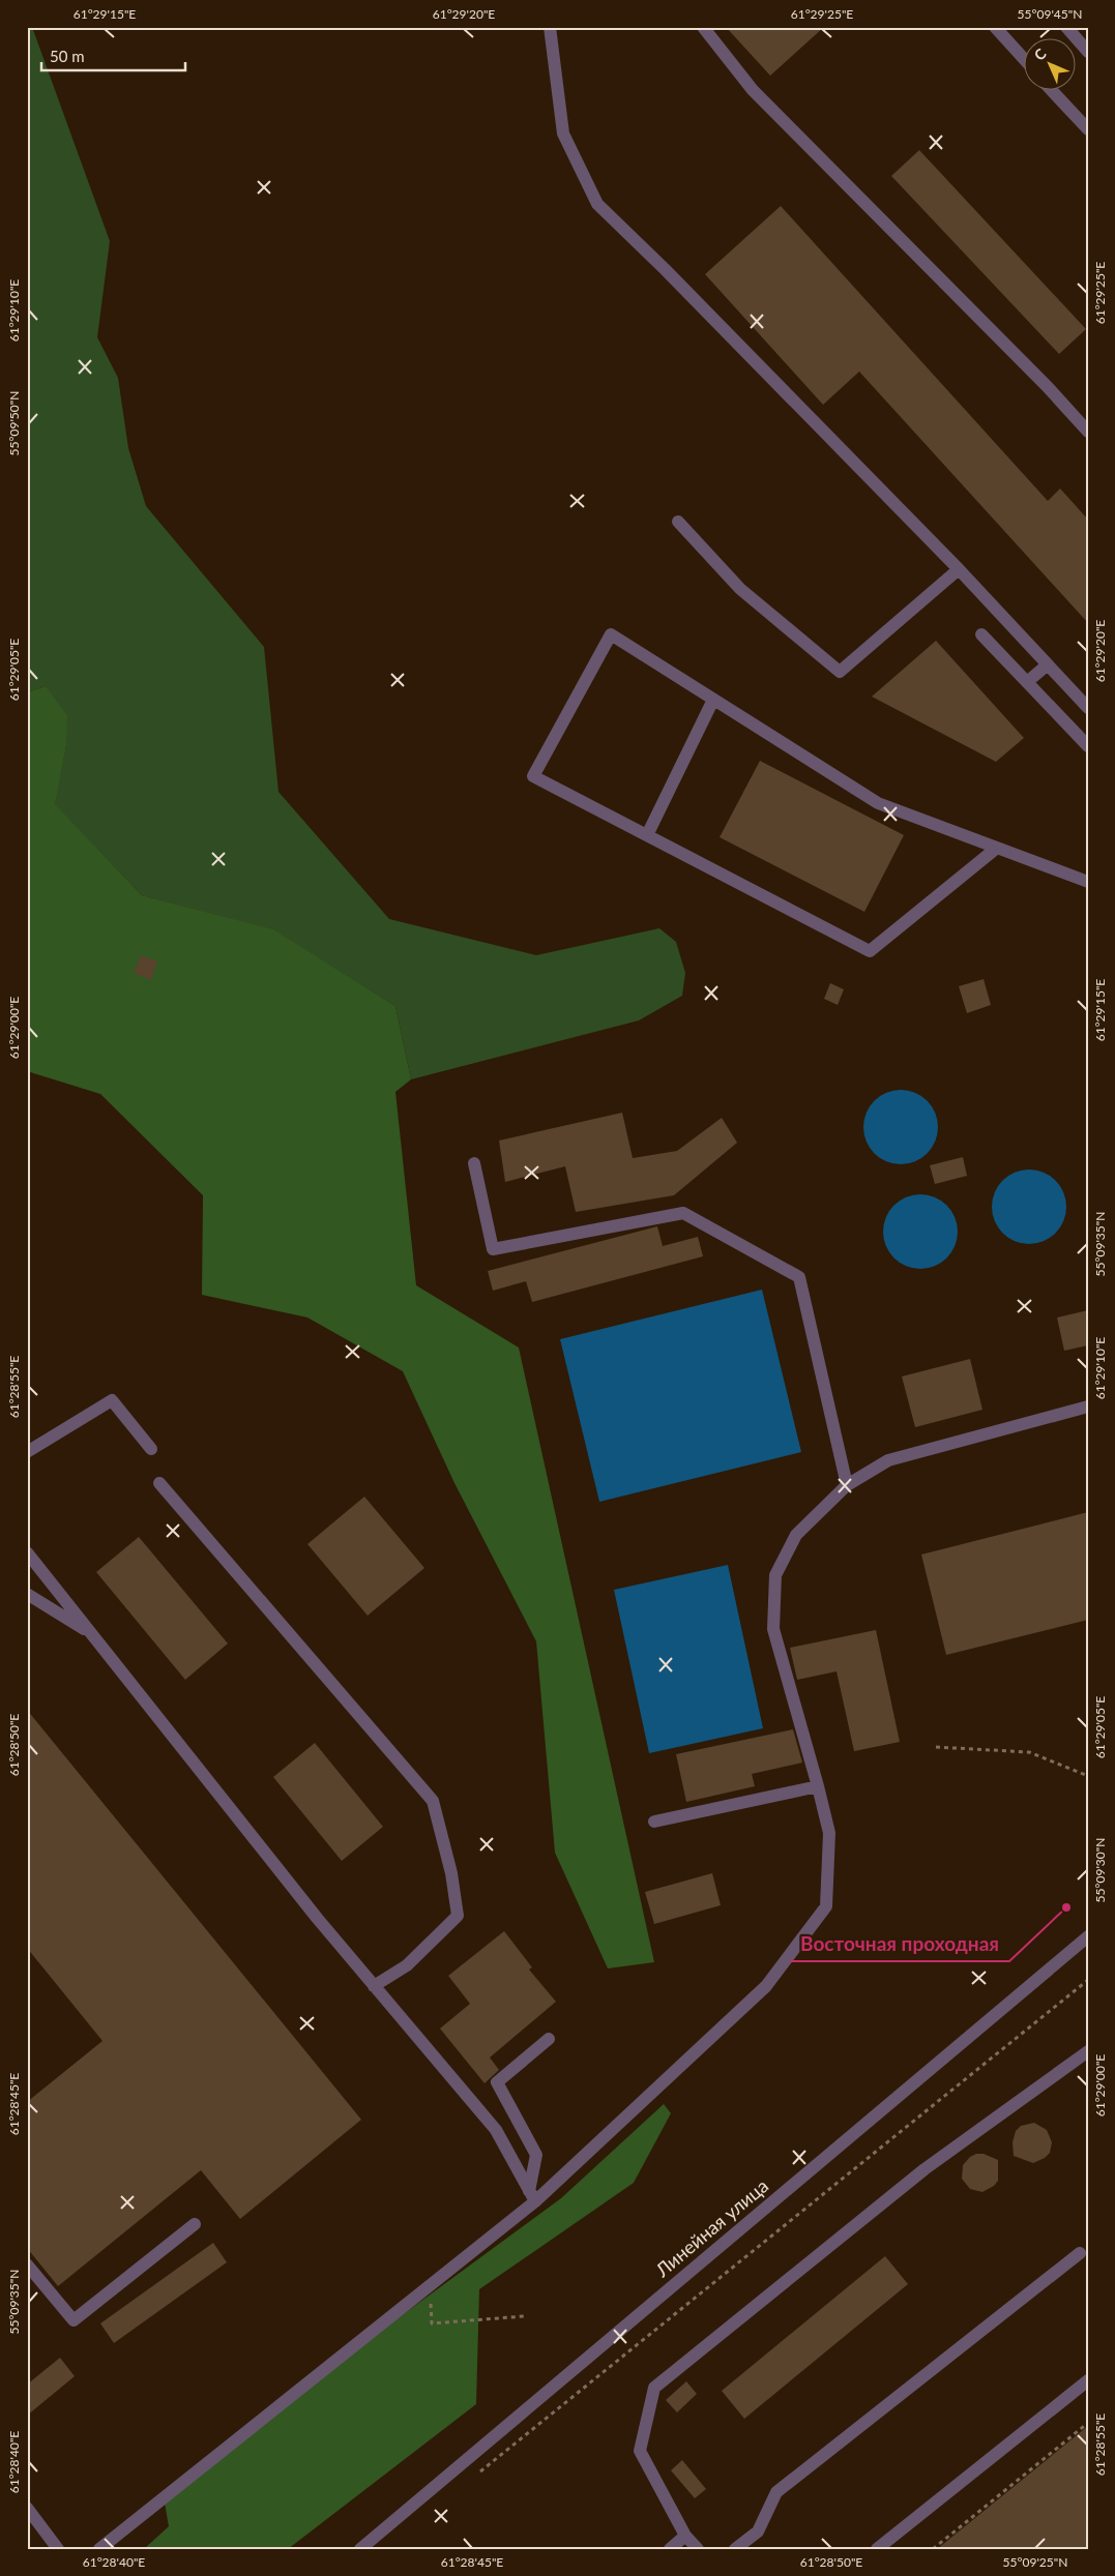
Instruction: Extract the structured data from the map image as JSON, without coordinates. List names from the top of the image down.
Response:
{
  "streets": {
    "street": ["Линейная улица"]
  },
  "places": ["Восточная проходная"],
  "scale_bar": "50 m",
  "north": "top left",
  "coordinates": [
    "61°29'15\"E",
    "61°29'20\"E",
    "61°29'25\"E",
    "55°09'45\"N",
    "61°29'10\"E",
    "55°09'50\"N",
    "61°29'05\"E",
    "61°29'00\"E",
    "55°09'35\"N",
    "61°28'55\"E",
    "61°28'50\"E",
    "55°09'30\"N",
    "61°28'45\"E",
    "61°28'40\"E",
    "55°09'25\"N"
  ]
}
